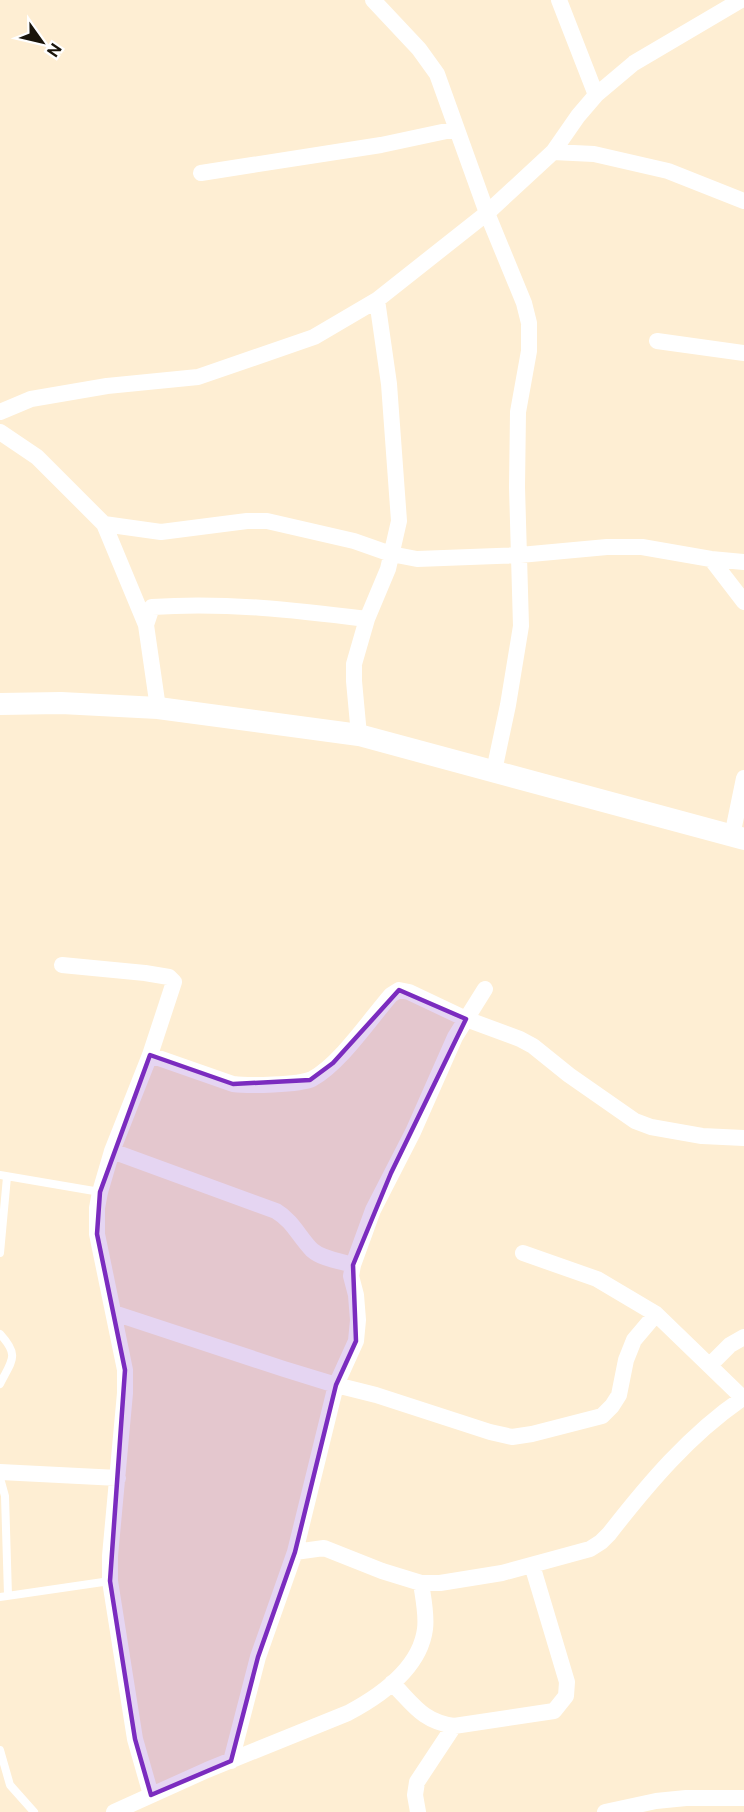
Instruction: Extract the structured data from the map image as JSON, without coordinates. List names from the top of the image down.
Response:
{
  "north": "bottom right"
}
